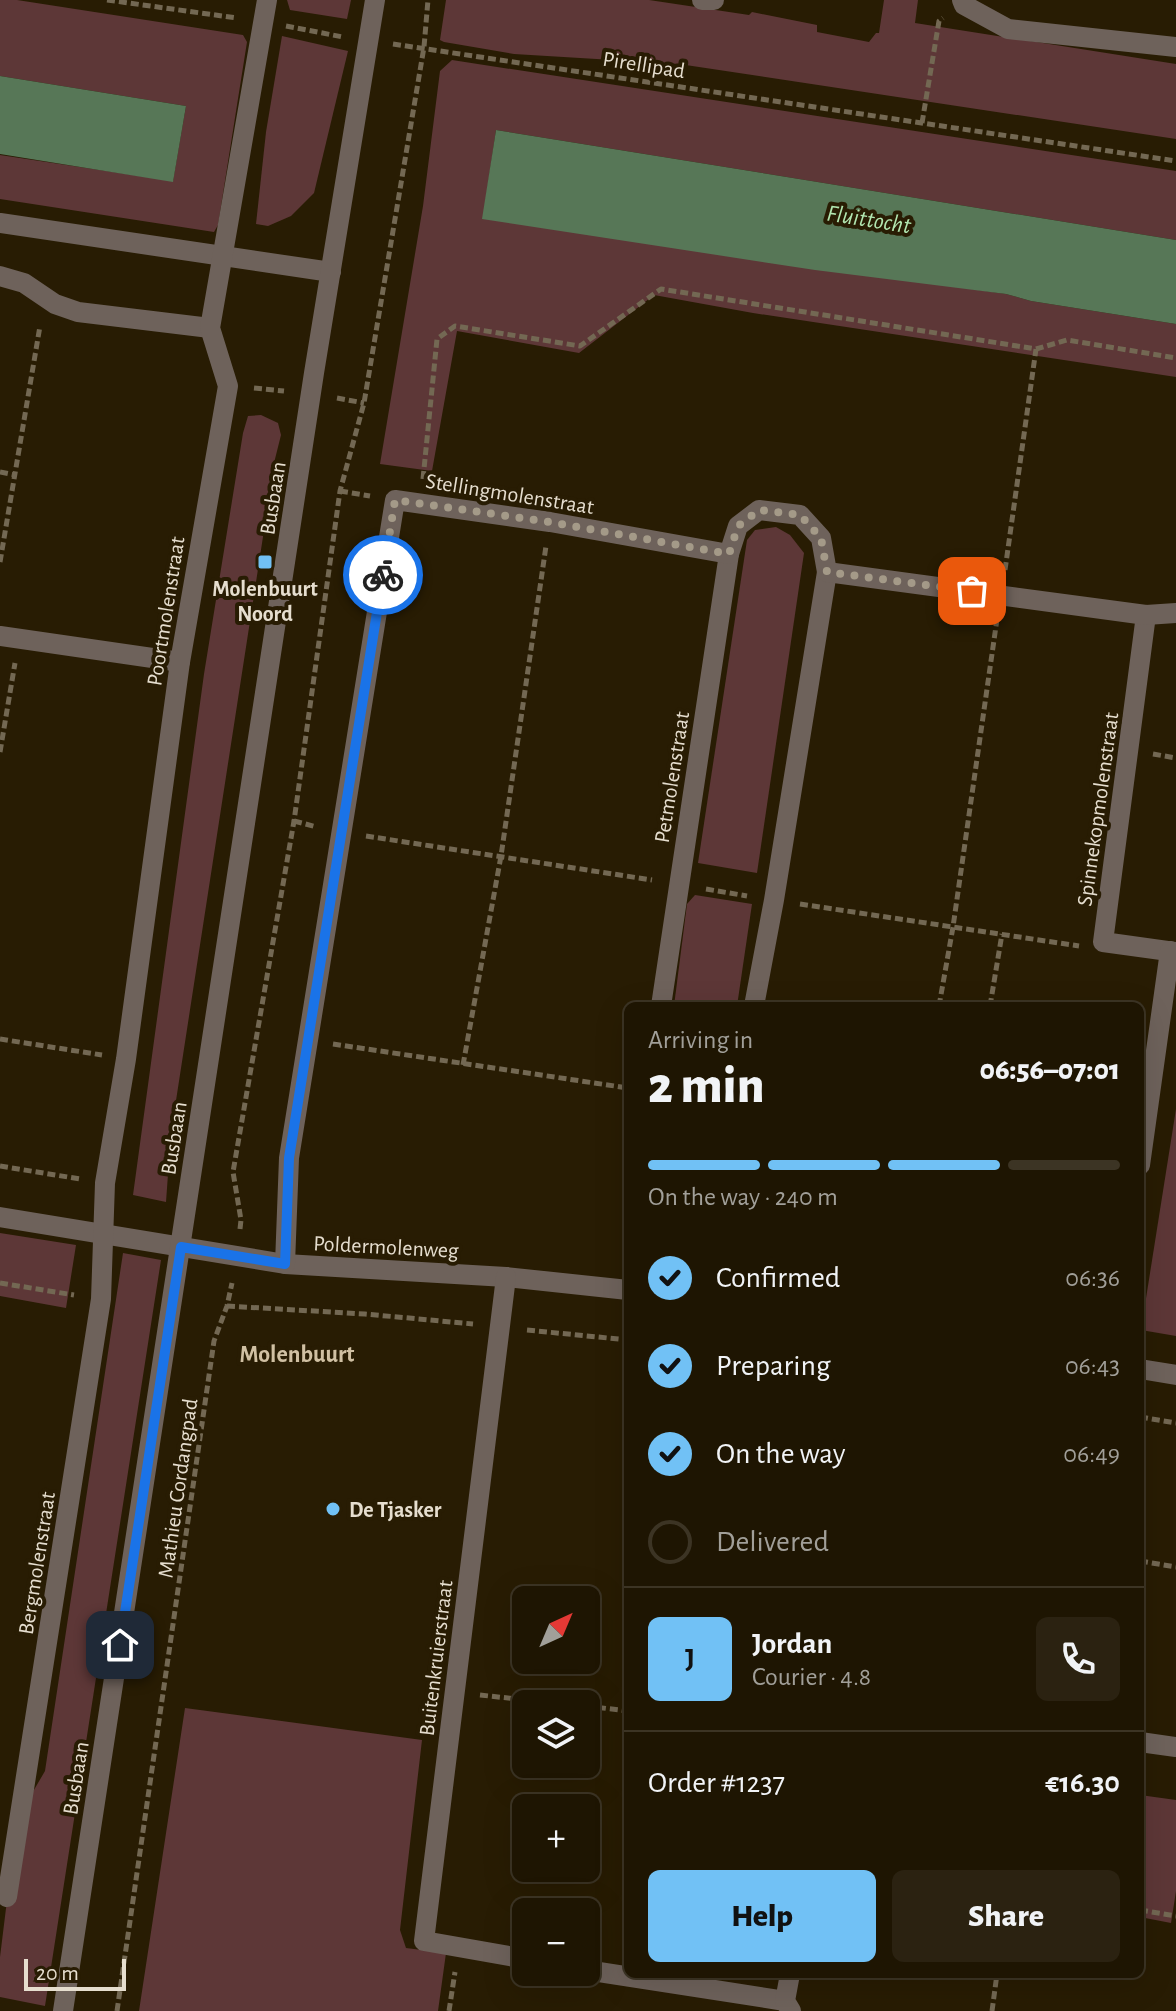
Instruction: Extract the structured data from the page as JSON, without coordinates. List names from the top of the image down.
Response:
{
  "streets": {
    "street": [
      "Stellingmolenstraat",
      "Busbaan",
      "Poortmolenstraat",
      "Petmolenstraat",
      "Spinnekopmolenstraat",
      "Poldermolenweg",
      "Bergmolenstraat",
      "Buitenkruierstraat"
    ],
    "path": ["Pirellipad", "Mathieu Cordangpad"]
  },
  "crossings": [
    ["Pirellipad", "Busbaan"],
    ["Pirellipad", "Poortmolenstraat"],
    ["Pirellipad", "Mathieu Cordangpad"],
    ["Stellingmolenstraat", "Petmolenstraat"],
    ["Stellingmolenstraat", "Poldermolenweg"],
    ["Busbaan", "Poldermolenweg"],
    ["Poortmolenstraat", "Poldermolenweg"],
    ["Poortmolenstraat", "Bergmolenstraat"],
    ["Poldermolenweg", "Mathieu Cordangpad"],
    ["Poldermolenweg", "Bergmolenstraat"],
    ["Poldermolenweg", "Buitenkruierstraat"]
  ],
  "districts": ["Molenbuurt"],
  "water": ["Fluittocht"],
  "places": {
    "transit": ["Molenbuurt Noord"],
    "other": ["De Tjasker"]
  },
  "scale_bar": "20 m",
  "north": "top right",
  "page": {
    "heading": ["2 min", "Arriving in", "06:56–07:01"],
    "panel": [
      "Jordan",
      "Courier · 4.8",
      "Order #1237",
      "€16.30"
    ],
    "bar": "On the way · 240 m",
    "list": [
      ["Confirmed", "06:36"],
      ["Preparing", "06:43"],
      ["On the way", "06:49"],
      "Delivered"
    ],
    "map_buttons": ["+", "−"],
    "round": "J",
    "buttons": ["Help", "Share"],
    "scale": "20 m"
  }
}
